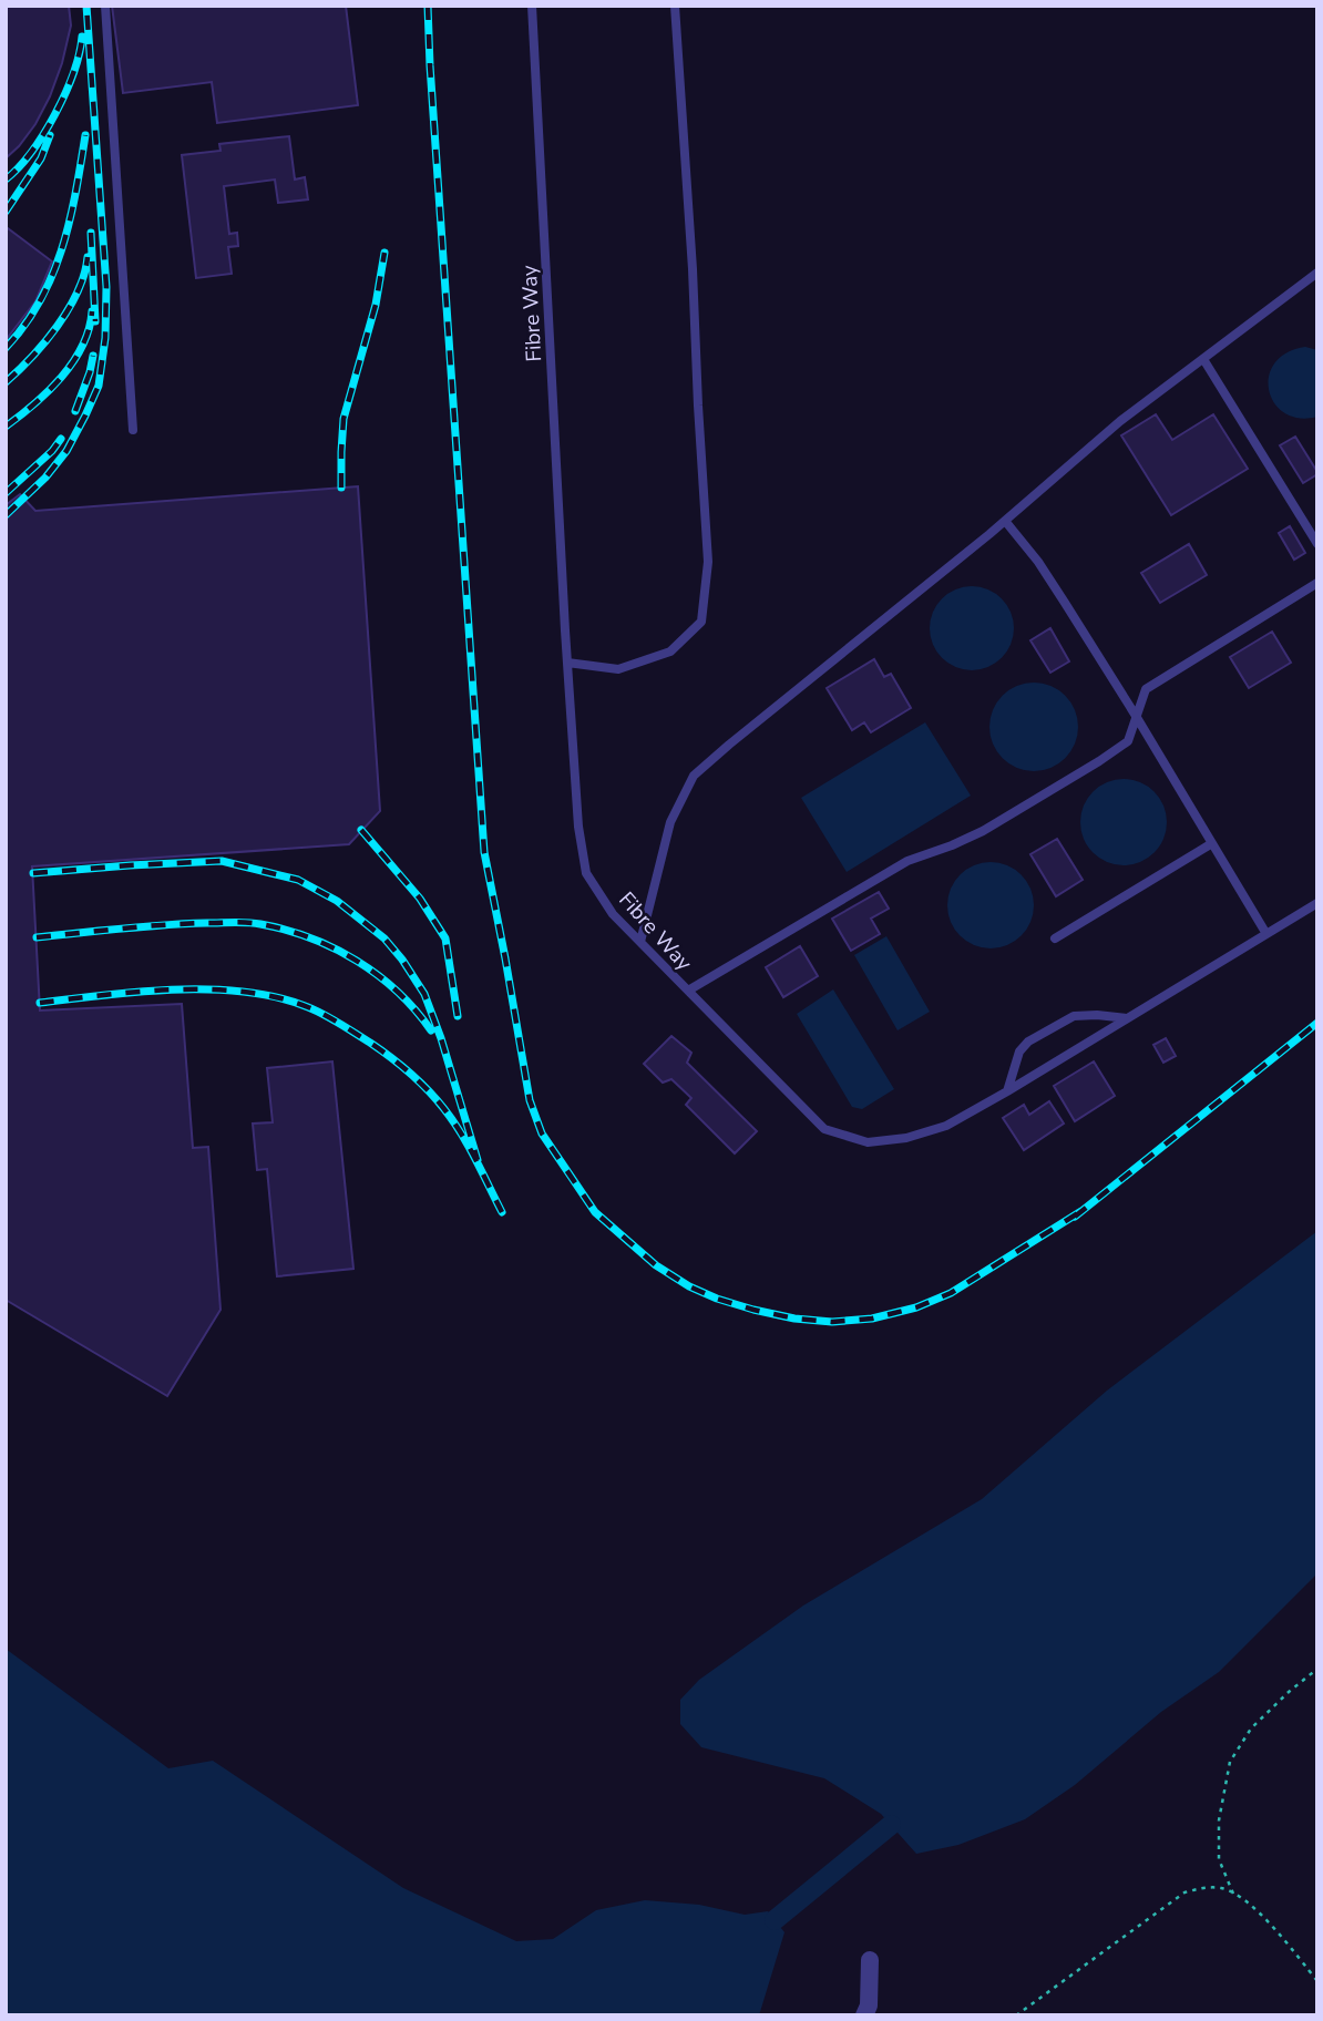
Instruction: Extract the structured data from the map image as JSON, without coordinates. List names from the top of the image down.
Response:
{
  "streets": {
    "lane": ["Fibre Way"]
  }
}
